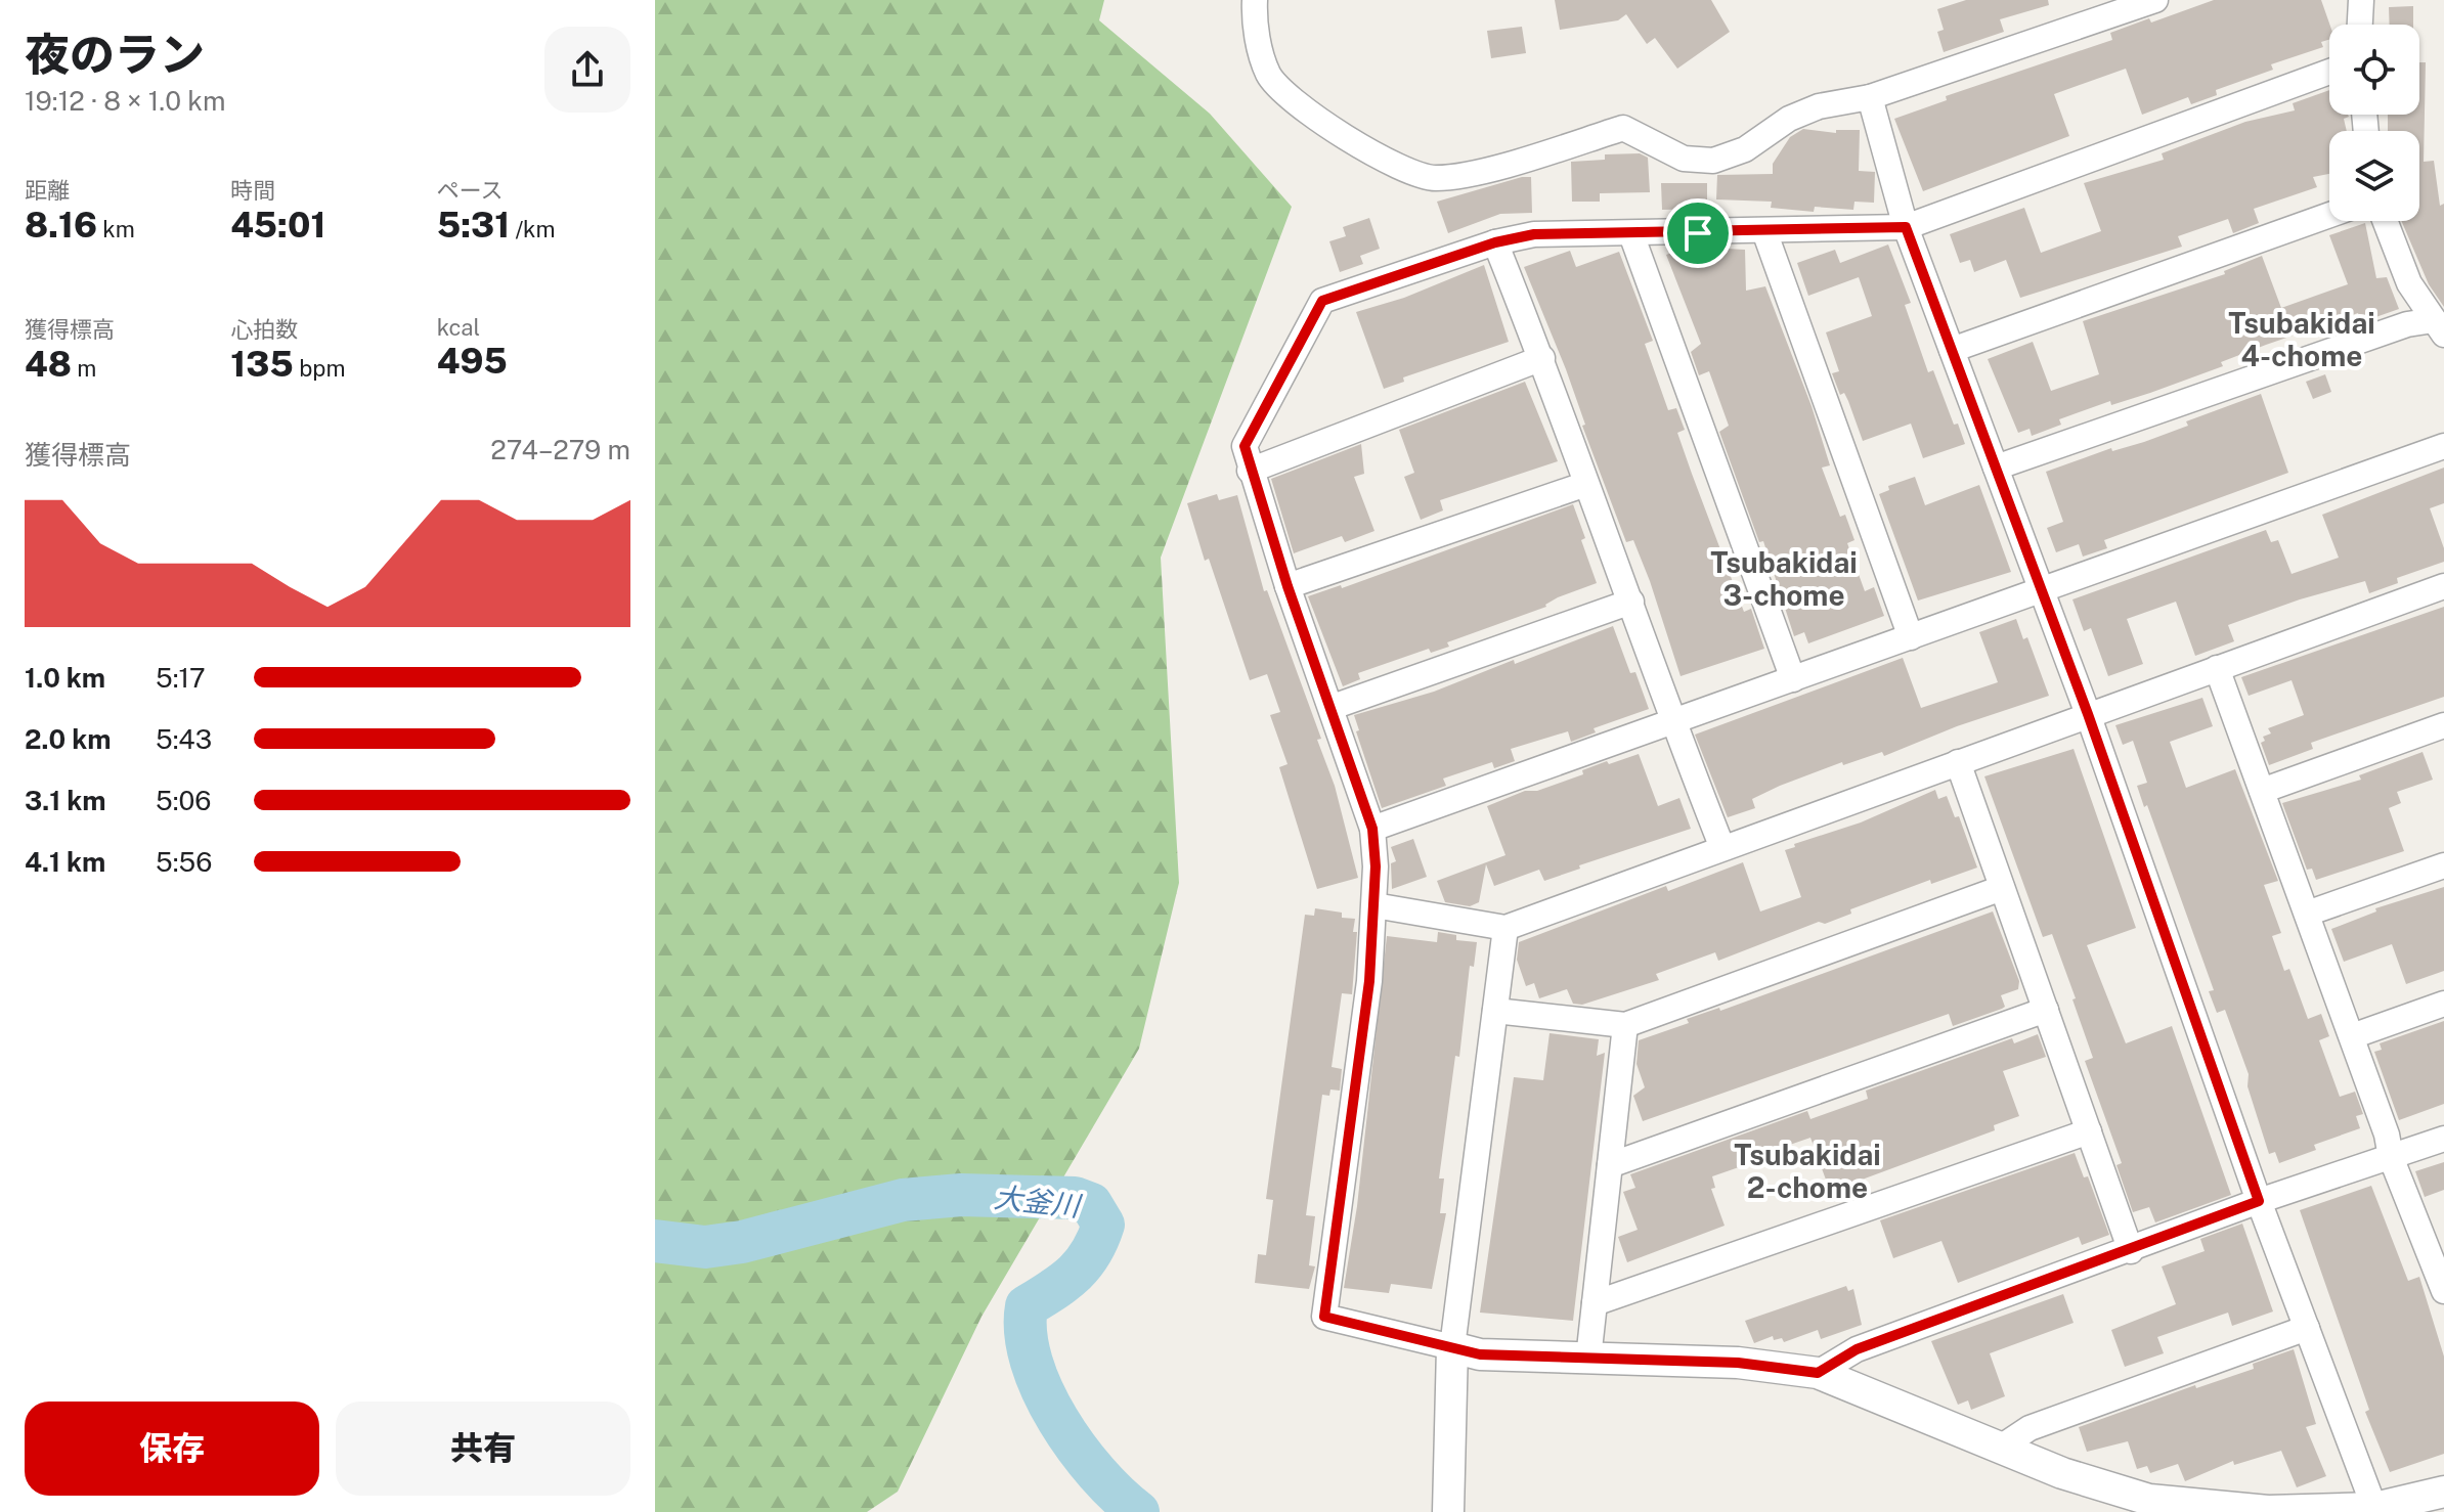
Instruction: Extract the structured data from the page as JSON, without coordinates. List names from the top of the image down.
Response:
{
  "districts": ["Tsubakidai 4-chome", "Tsubakidai 3-chome", "Tsubakidai 2-chome"],
  "water": ["大釜川"],
  "page": {
    "heading": ["夜のラン", "19:12 · 8 × 1.0 km"],
    "stats": [
      ["距離", "8.16 km"],
      ["時間", "45:01"],
      ["ペース", "5:31 /km"],
      ["獲得標高", "48 m"],
      ["心拍数", "135 bpm"],
      ["kcal", "495"]
    ],
    "chart": ["獲得標高", "274–279 m"],
    "list": [
      {
        "name": "1.0 km",
        "note": "5:17"
      },
      {
        "name": "2.0 km",
        "note": "5:43"
      },
      {
        "name": "3.1 km",
        "note": "5:06"
      },
      {
        "name": "4.1 km",
        "note": "5:56"
      }
    ],
    "buttons": ["保存", "共有"]
  }
}
